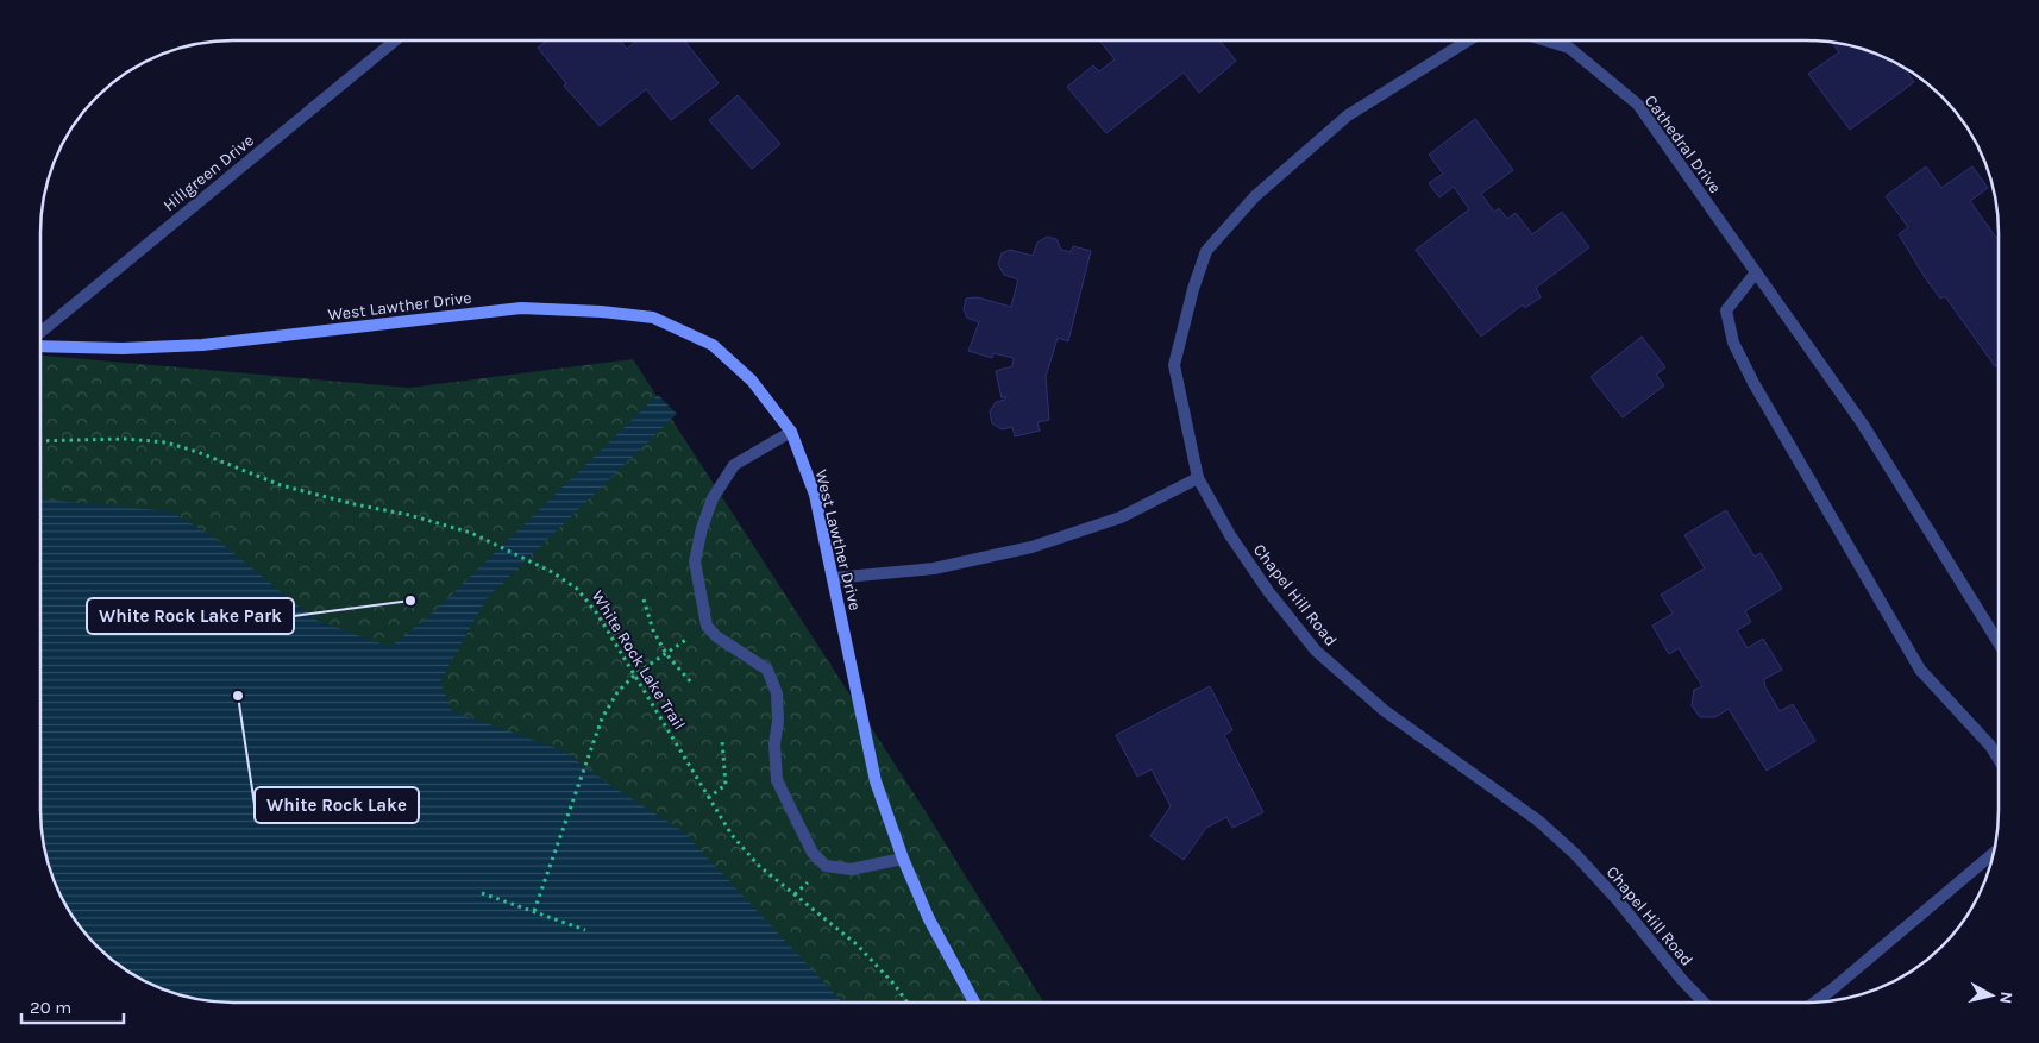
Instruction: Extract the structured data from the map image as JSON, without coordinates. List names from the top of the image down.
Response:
{
  "streets": {
    "street": [
      "Cathedral Drive",
      "Hillgreen Drive",
      "West Lawther Drive",
      "Chapel Hill Road"
    ],
    "path": ["White Rock Lake Trail"]
  },
  "crossings": [
    ["Cathedral Drive", "Chapel Hill Road"]
  ],
  "places": ["White Rock Lake Park", "White Rock Lake"],
  "scale_bar": "20 m",
  "north": "right"
}
